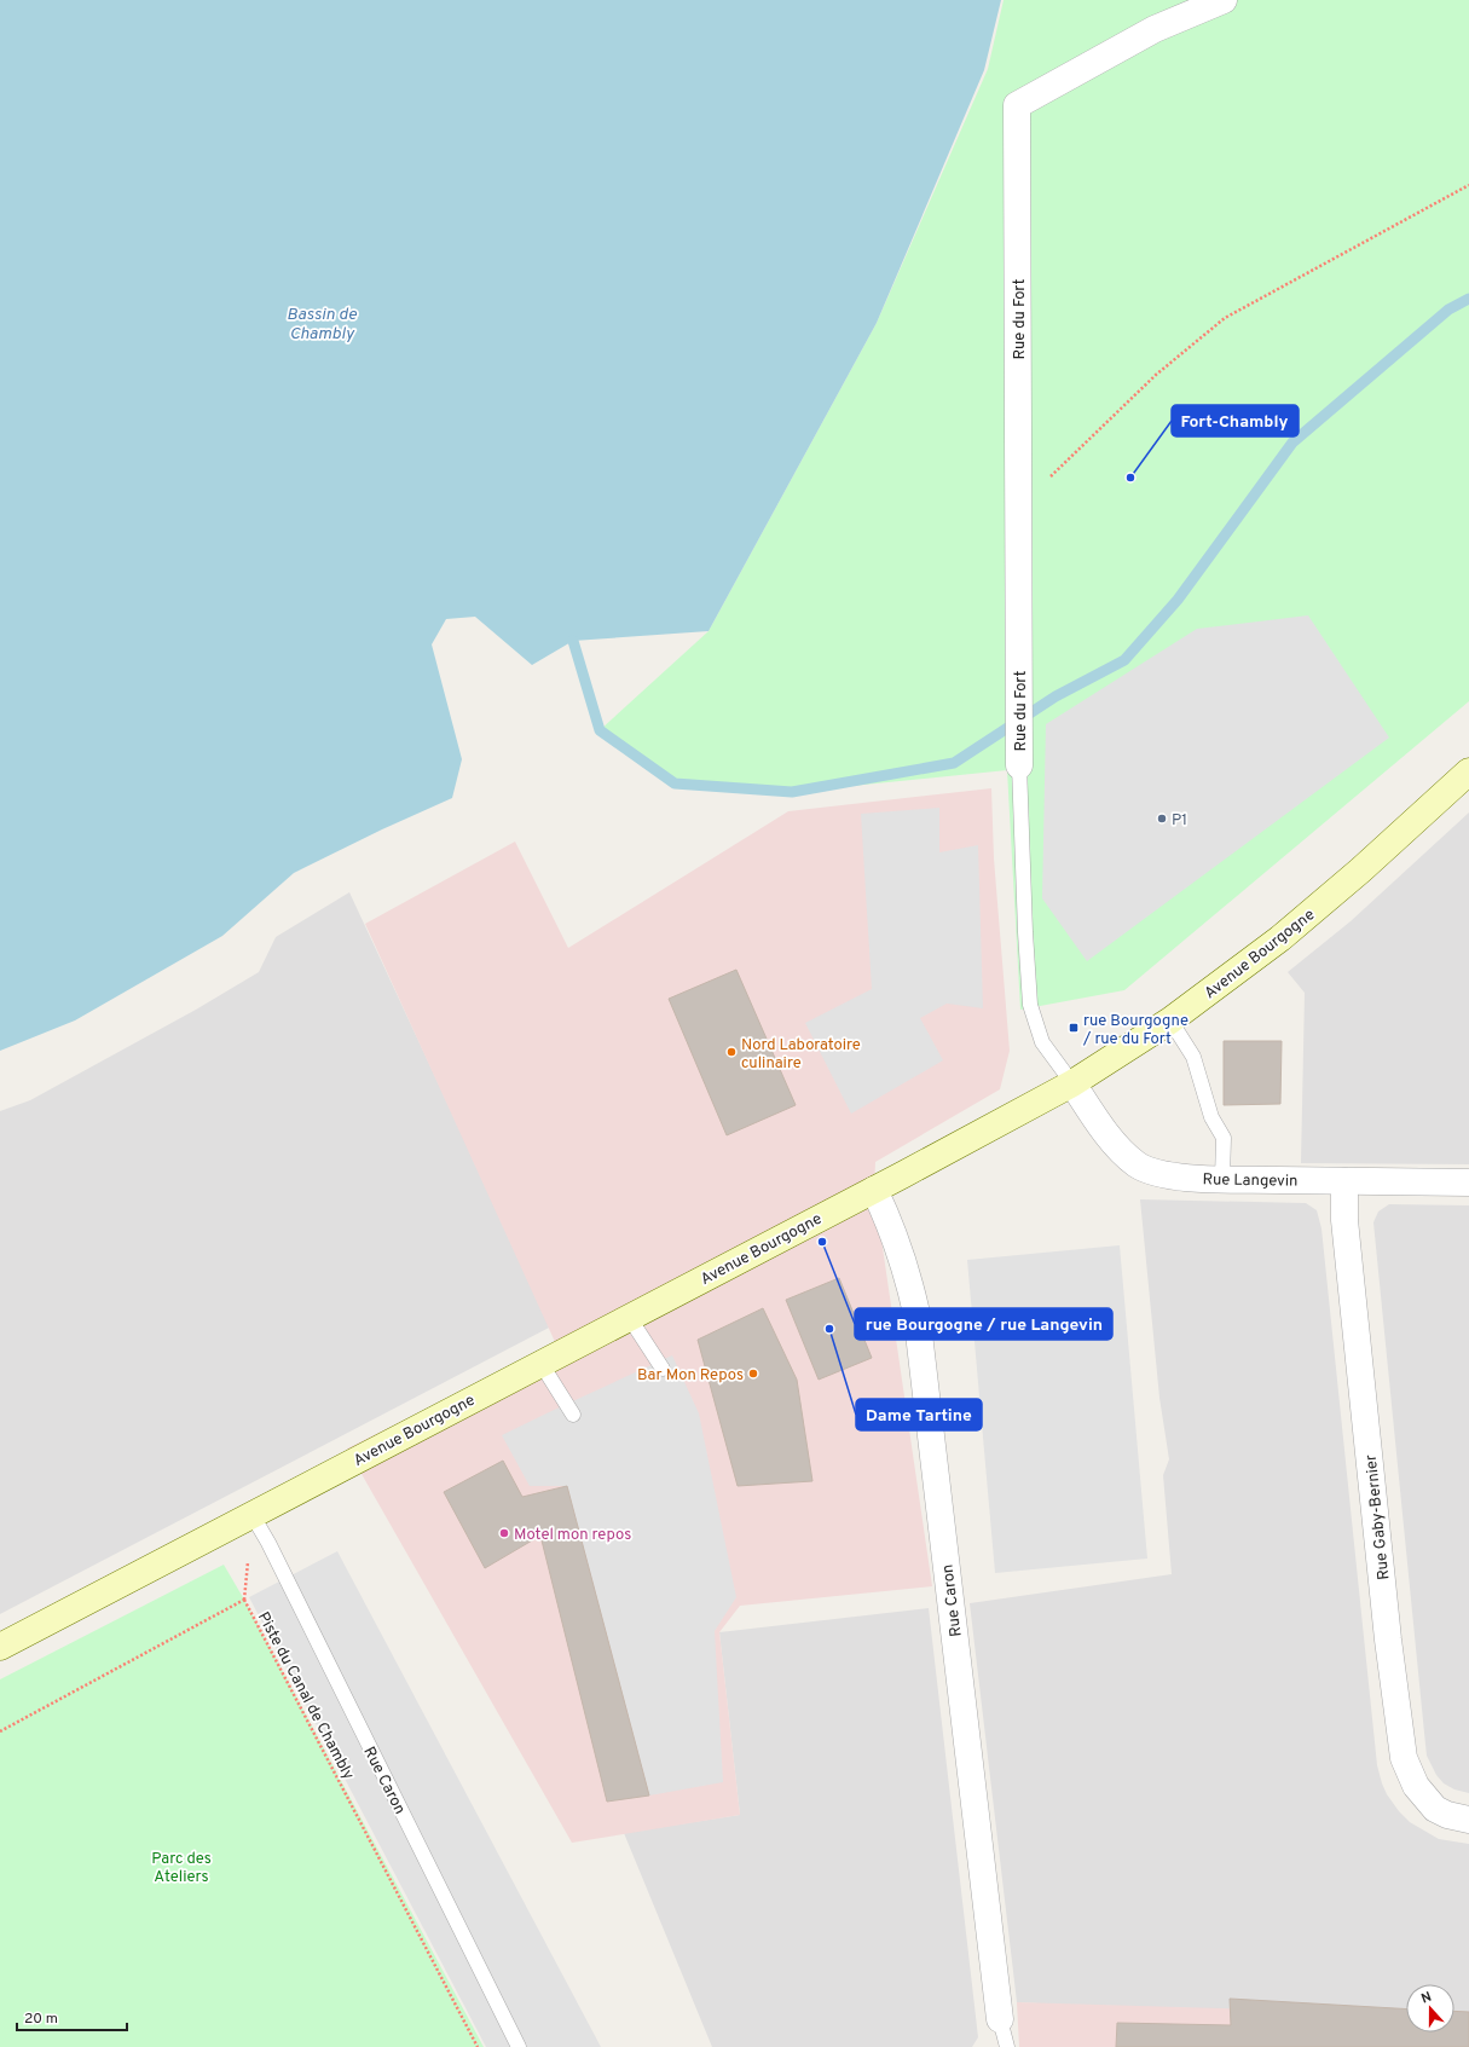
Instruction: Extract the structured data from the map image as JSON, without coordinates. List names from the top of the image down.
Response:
{
  "streets": {
    "street": [
      "Rue du Fort",
      "Avenue Bourgogne",
      "Rue Langevin",
      "Rue Gaby-Bernier",
      "Rue Caron"
    ],
    "path": ["Piste du Canal de Chambly"]
  },
  "crossings": [
    ["Avenue Bourgogne", "Rue Langevin"],
    ["Avenue Bourgogne", "Rue Caron"],
    ["Rue Langevin", "Rue Gaby-Bernier"]
  ],
  "water": ["Bassin de Chambly"],
  "parks": ["Parc des Ateliers"],
  "places": {
    "other": [
      "Fort-Chambly",
      "P1",
      "Nord Laboratoire culinaire",
      "rue Bourgogne / rue Langevin",
      "Dame Tartine",
      "Bar Mon Repos",
      "Motel mon repos"
    ],
    "transit": ["rue Bourgogne / rue du Fort"]
  },
  "scale_bar": "20 m",
  "north": "top"
}
